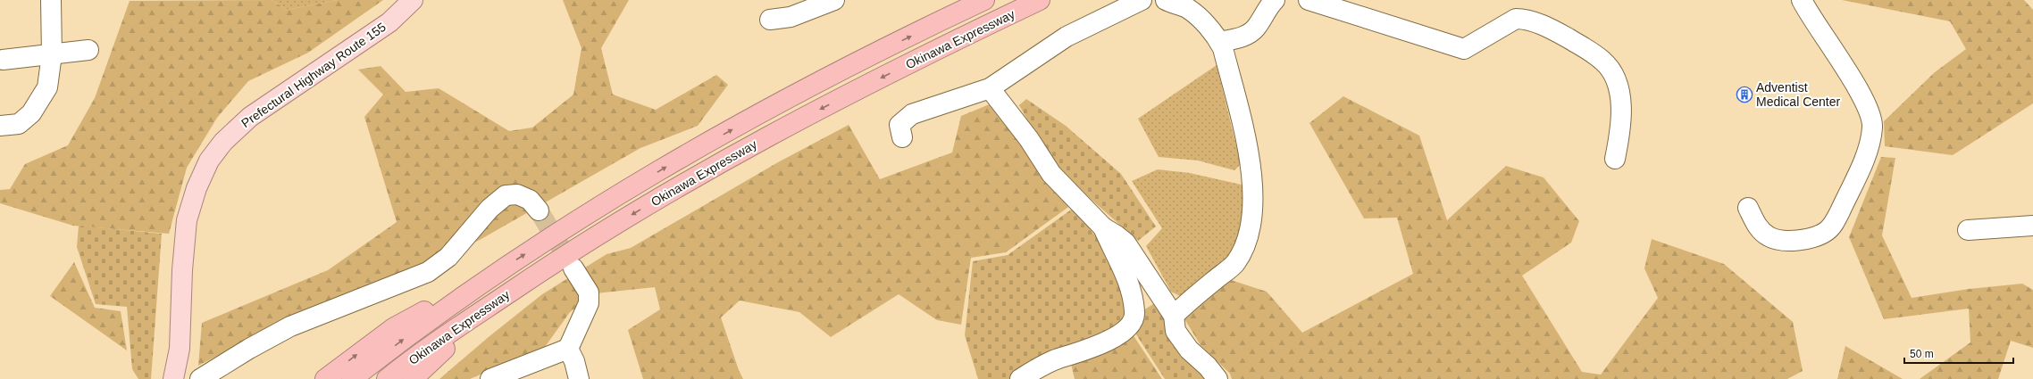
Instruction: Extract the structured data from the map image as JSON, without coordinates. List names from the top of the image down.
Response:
{
  "streets": {
    "highway": ["Okinawa Expressway"],
    "main road": ["Prefectural Highway Route 155"]
  },
  "places": {
    "building": ["Adventist Medical Center"]
  },
  "scale_bar": "50 m"
}
